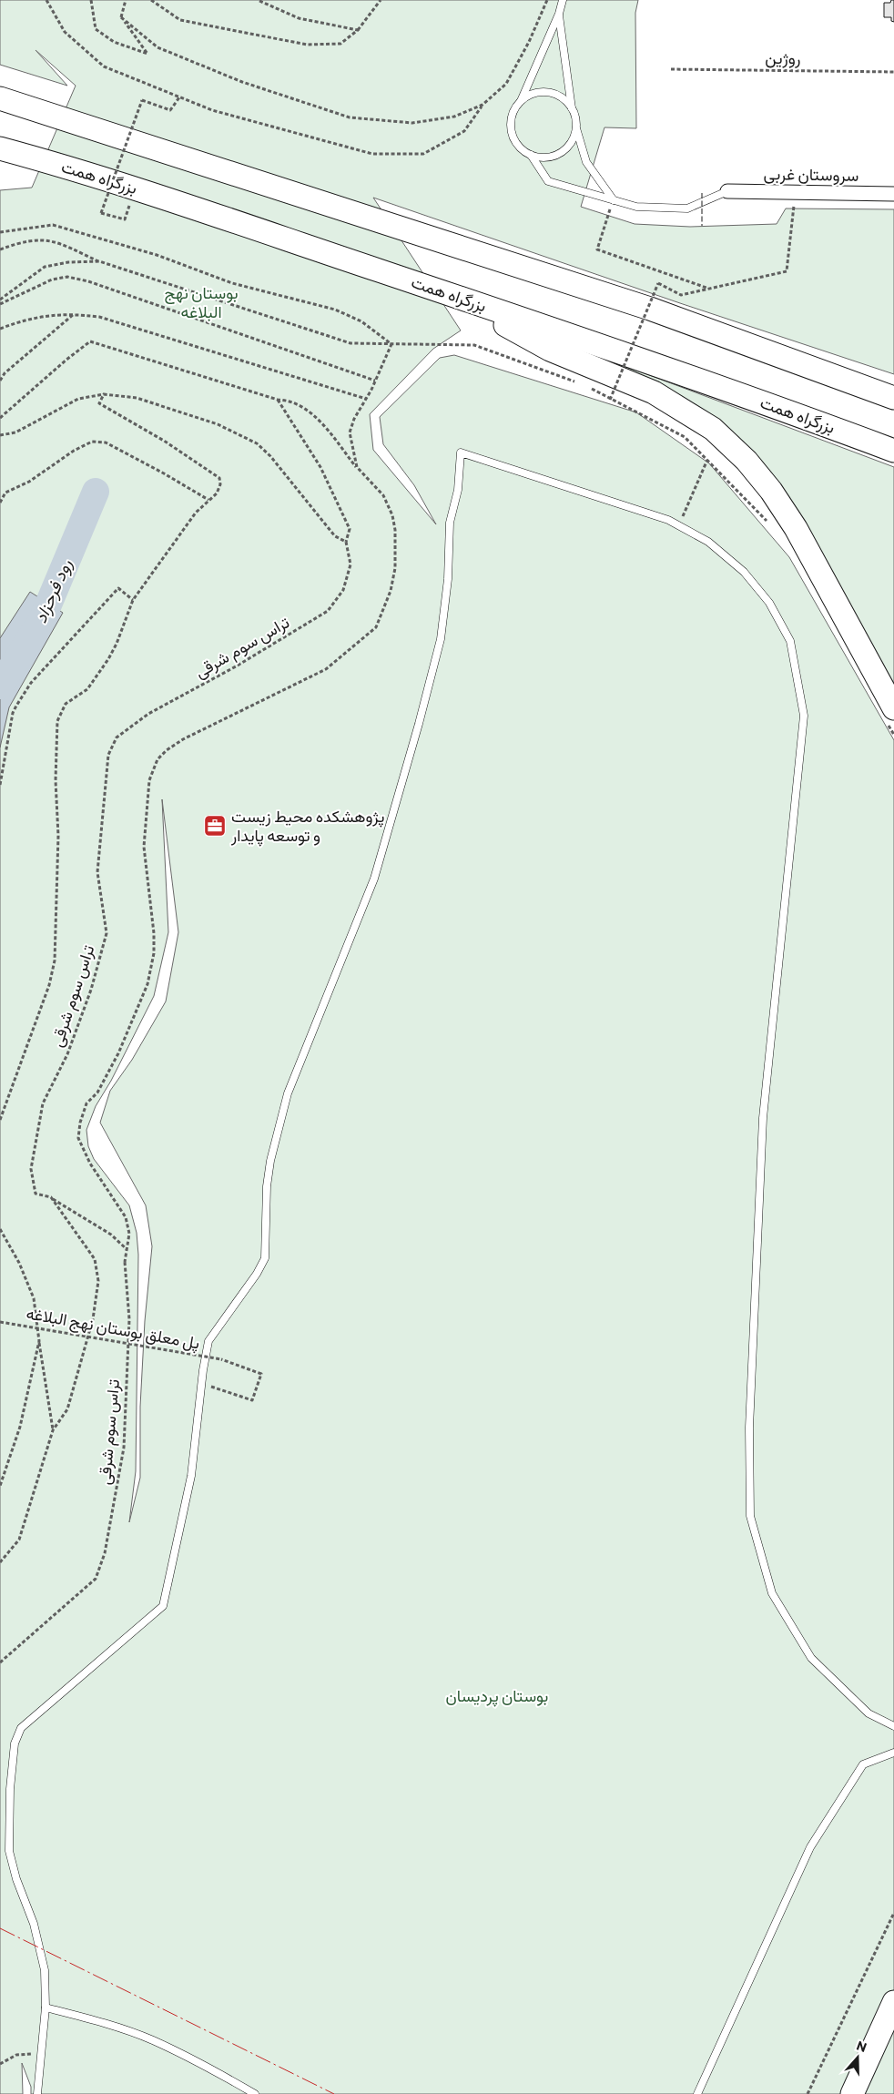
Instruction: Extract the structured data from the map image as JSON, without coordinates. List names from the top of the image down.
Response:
{
  "streets": {
    "highway": ["بزرگراه همت"],
    "street": ["سروستان غربی"],
    "path": ["روژین", "تراس سوم شرقی", "پل معلق بوستان نهج البلاغه"]
  },
  "water": ["رود فرحزاد"],
  "parks": ["بوستان نهج البلاغه", "بوستان پردیسان"],
  "places": {
    "office": ["پژوهشکده محیط زیست و توسعه پایدار"]
  },
  "north": "top"
}
